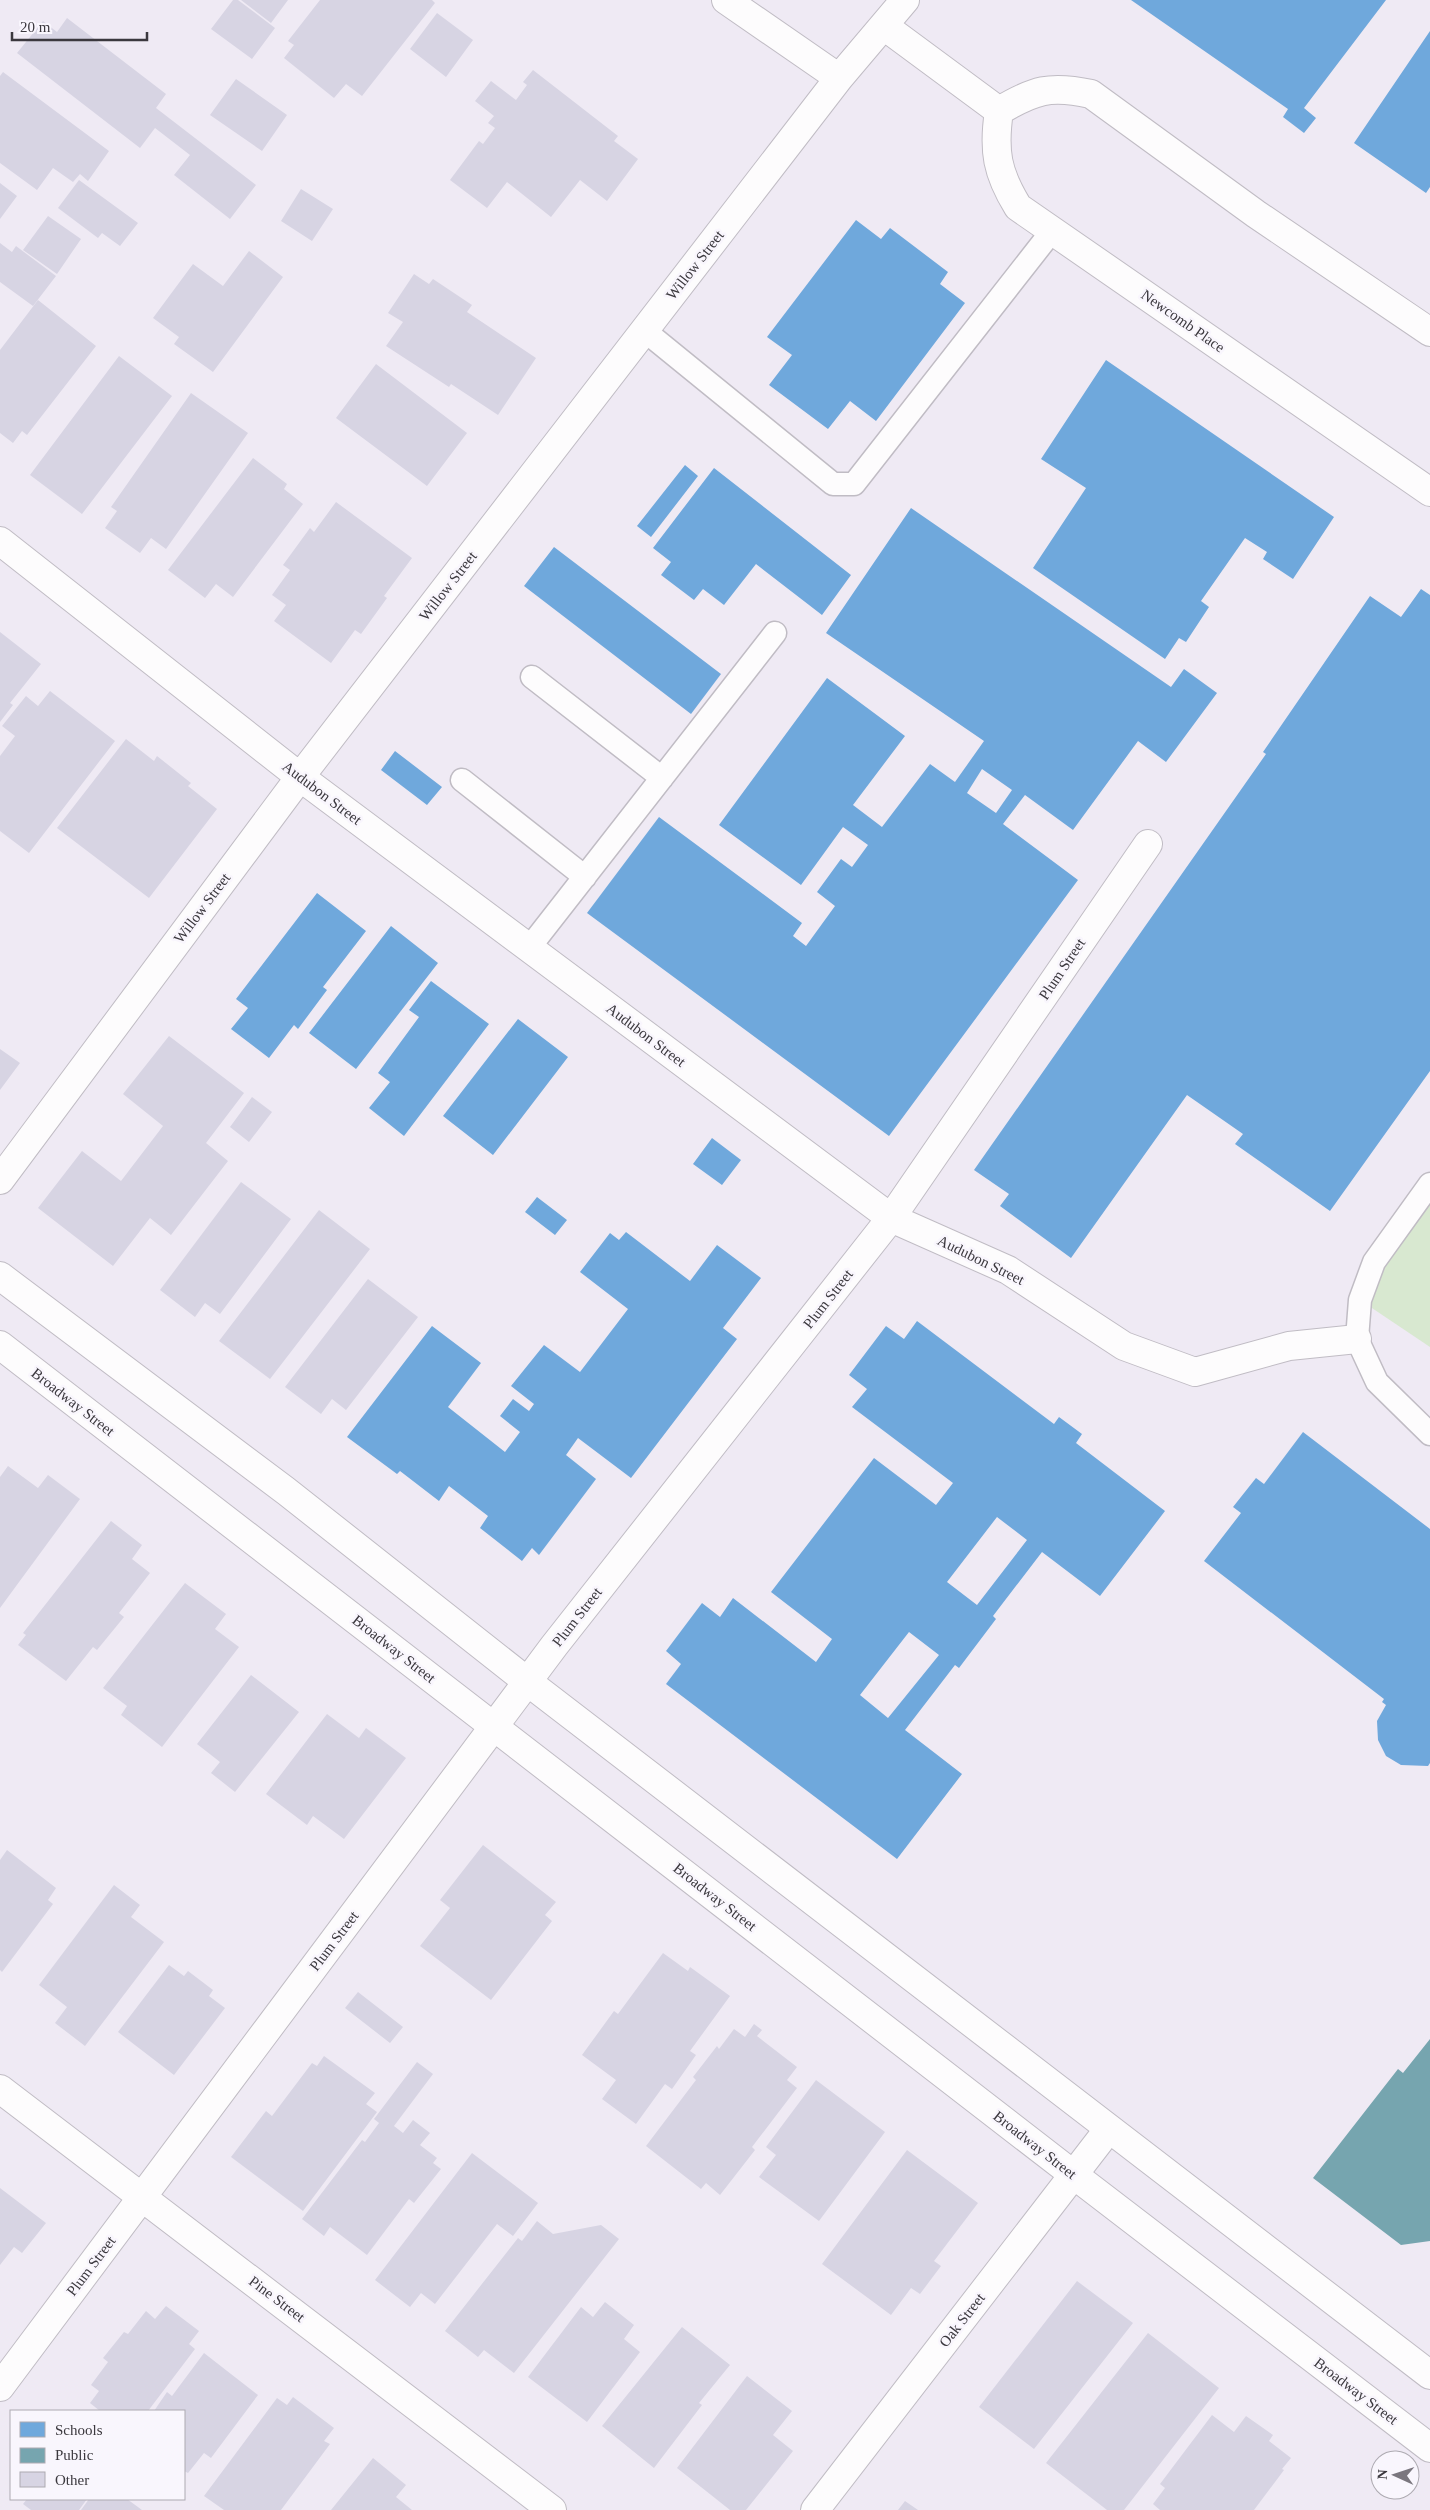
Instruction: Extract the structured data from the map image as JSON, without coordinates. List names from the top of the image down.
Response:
{
  "streets": {
    "street": [
      "Willow Street",
      "Newcomb Place",
      "Audubon Street",
      "Plum Street",
      "Broadway Street",
      "Pine Street",
      "Oak Street"
    ]
  },
  "crossings": [
    ["Willow Street", "Audubon Street"],
    ["Audubon Street", "Plum Street"],
    ["Plum Street", "Broadway Street"],
    ["Plum Street", "Pine Street"],
    ["Broadway Street", "Oak Street"]
  ],
  "legend": ["Schools", "Public", "Other"],
  "scale_bar": "20 m",
  "north": "left"
}
